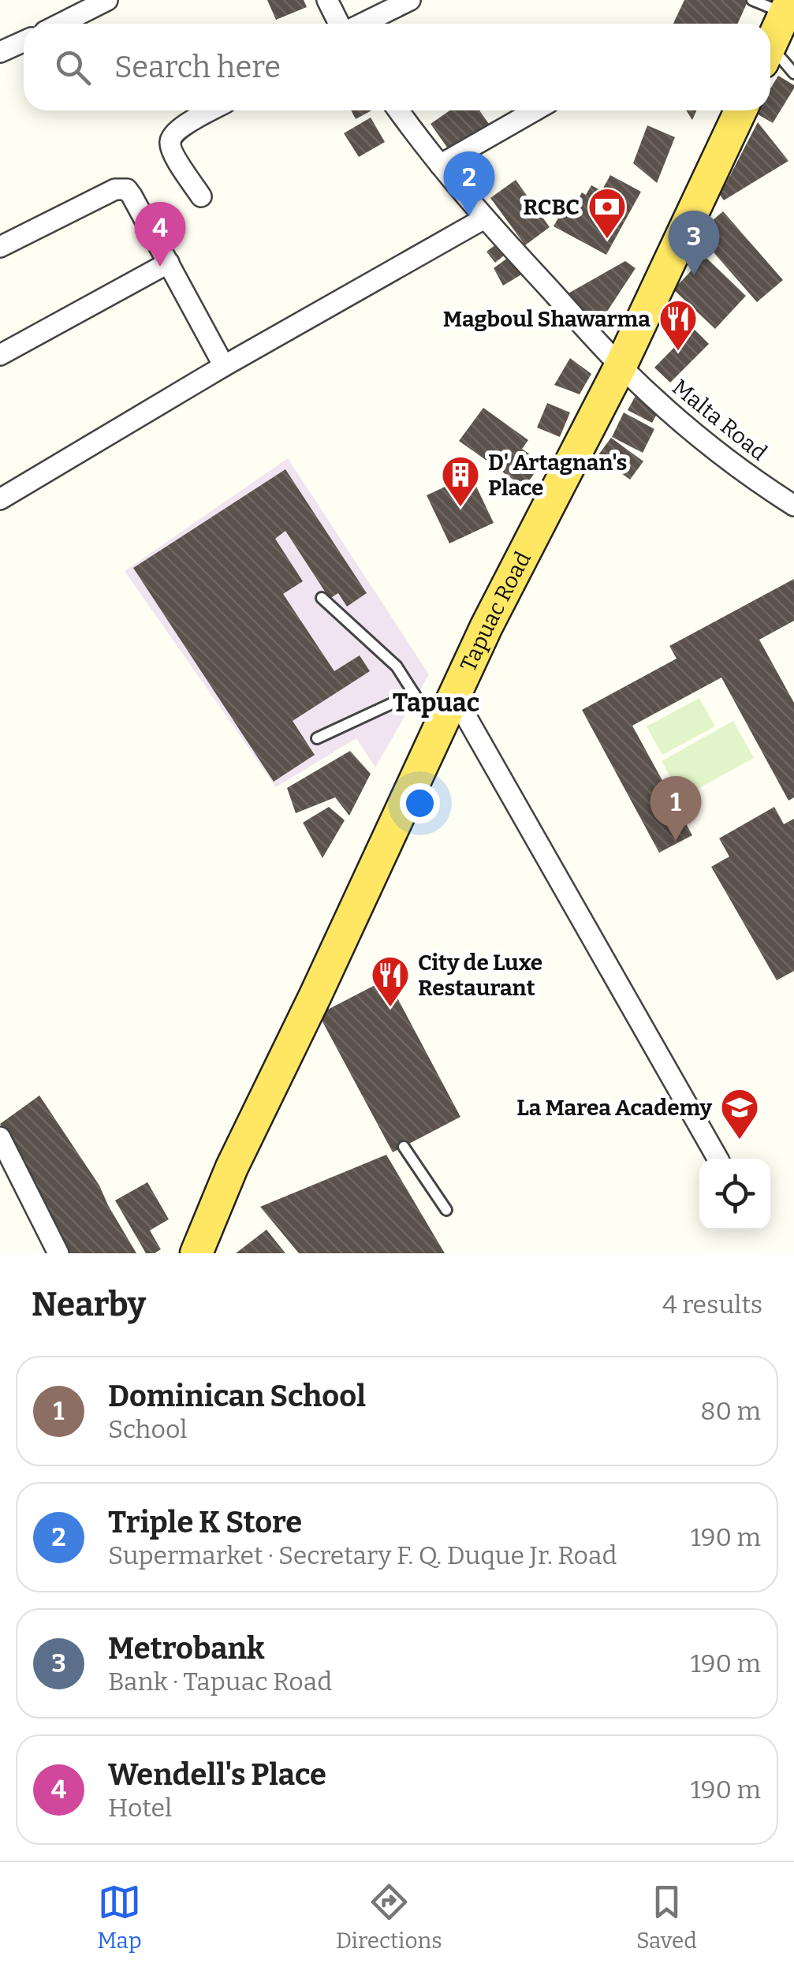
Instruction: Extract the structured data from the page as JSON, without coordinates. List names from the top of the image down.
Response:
{
  "streets": {
    "main road": ["Tapuac Road"],
    "street": ["Malta Road"]
  },
  "crossings": [
    ["Malta Road", "Tapuac Road"]
  ],
  "districts": ["Tapuac"],
  "places": {
    "bank": ["RCBC"],
    "restaurant": ["Magboul Shawarma", "City de Luxe Restaurant"],
    "building": ["D' Artagnan's Place"],
    "school or university": ["La Marea Academy"]
  },
  "page": {
    "search": "Search here",
    "pins": [
      "2",
      "4",
      "3",
      "1"
    ],
    "heading": ["Nearby", "4 results"],
    "list": [
      {
        "mark": "1",
        "name": "Dominican School",
        "note": "School",
        "value": "80 m"
      },
      {
        "mark": "2",
        "name": "Triple K Store",
        "note": "Supermarket · Secretary F. Q. Duque Jr. Road",
        "value": "190 m"
      },
      {
        "mark": "3",
        "name": "Metrobank",
        "note": "Bank · Tapuac Road",
        "value": "190 m"
      },
      {
        "mark": "4",
        "name": "Wendell's Place",
        "note": "Hotel",
        "value": "190 m"
      }
    ],
    "nav": ["Map", "Directions", "Saved"]
  }
}
